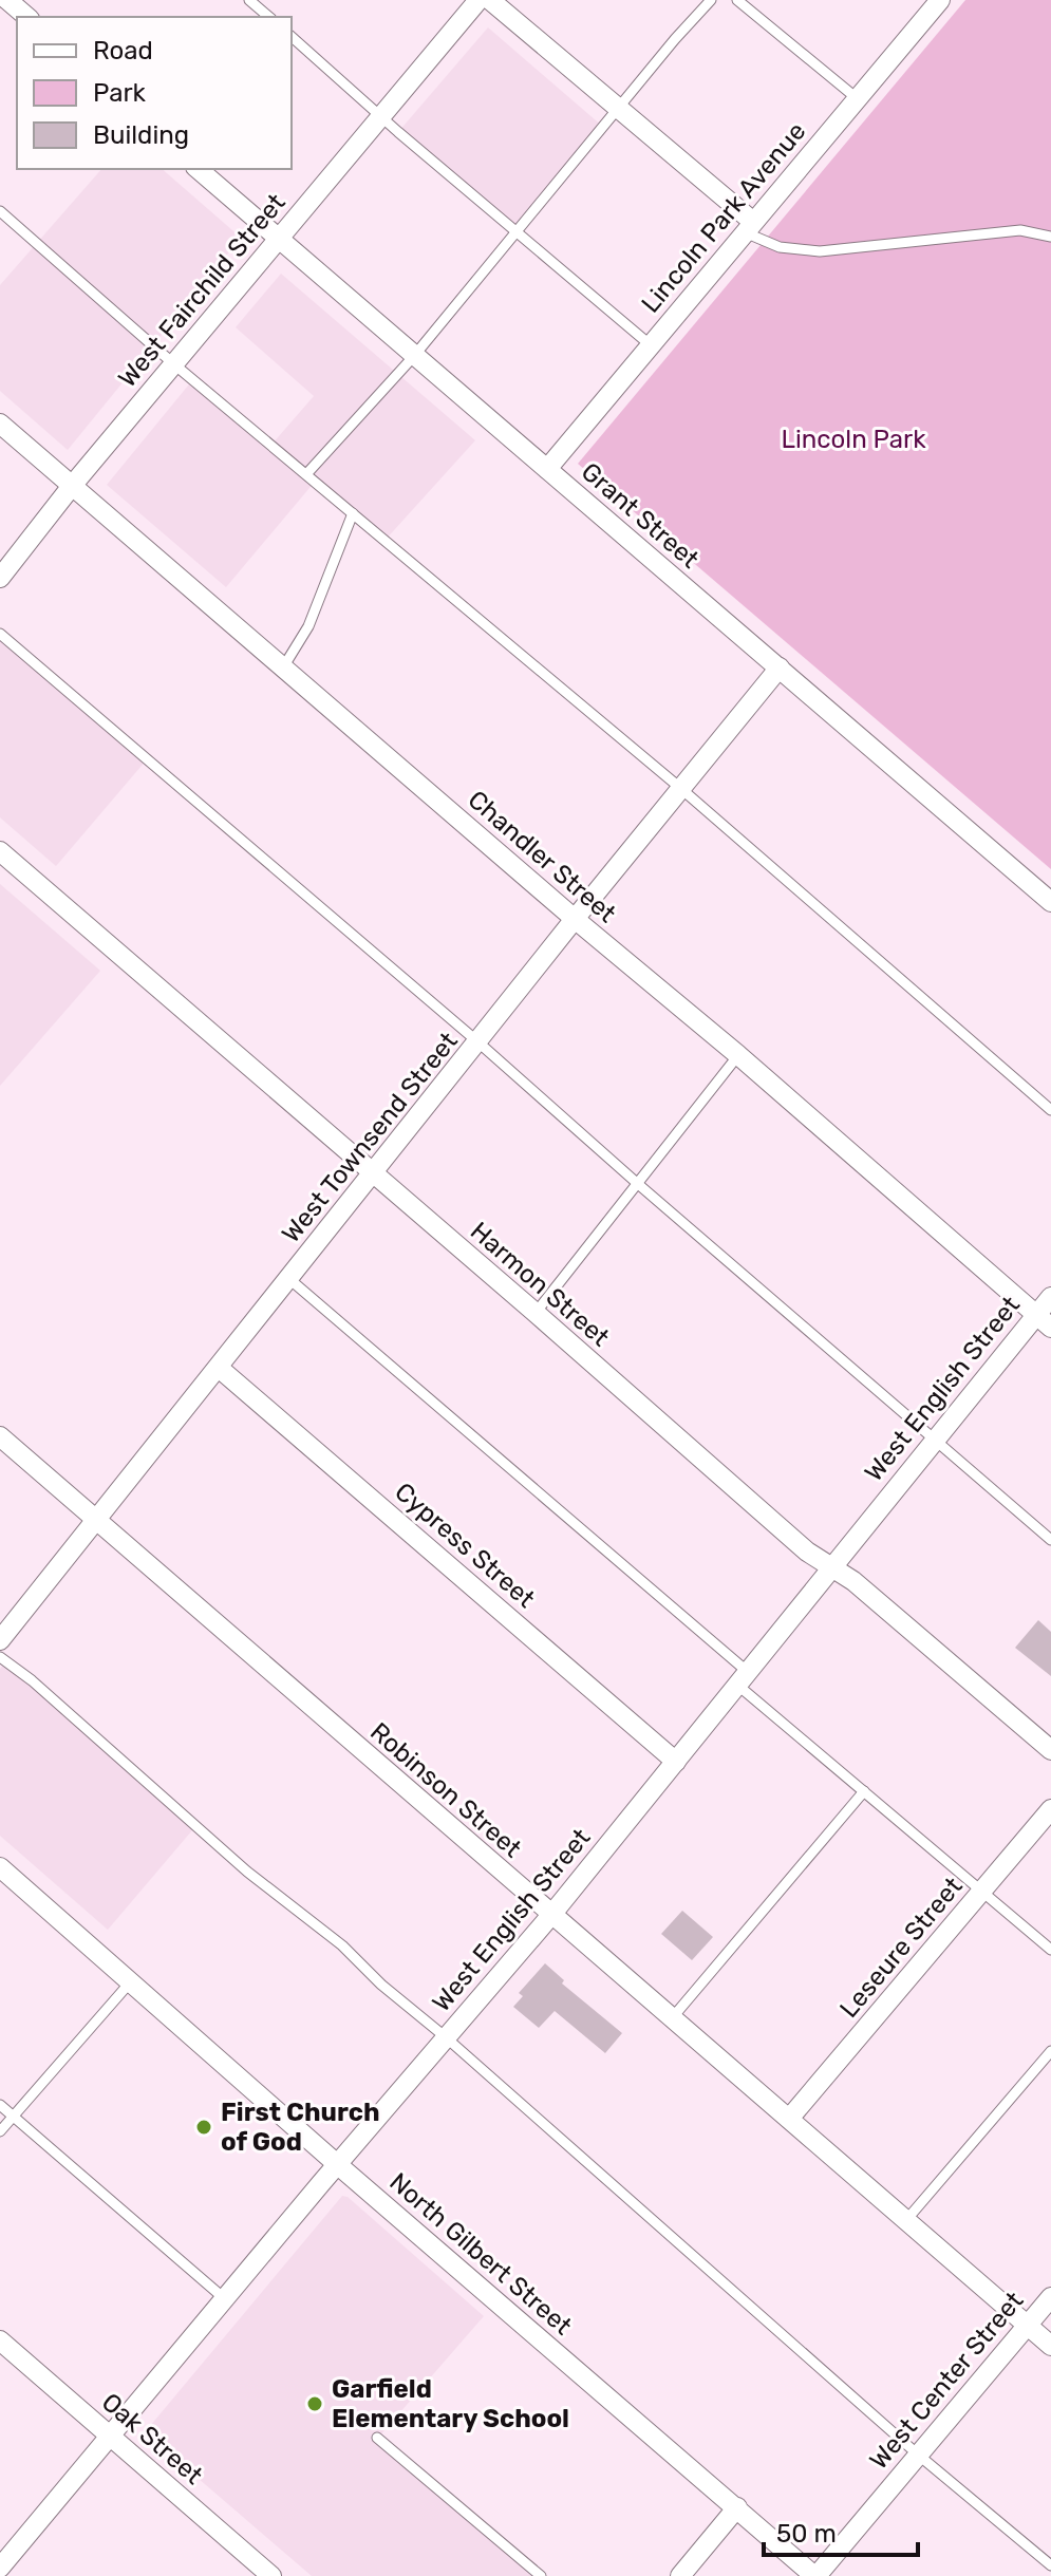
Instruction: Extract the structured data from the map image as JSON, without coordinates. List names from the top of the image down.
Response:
{
  "streets": {
    "street": [
      "Lincoln Park Avenue",
      "West Fairchild Street",
      "Grant Street",
      "Chandler Street",
      "West Townsend Street",
      "Harmon Street",
      "West English Street",
      "Cypress Street",
      "Robinson Street",
      "Leseure Street",
      "North Gilbert Street",
      "West Center Street",
      "Oak Street"
    ]
  },
  "crossings": [
    ["Lincoln Park Avenue", "Grant Street"],
    ["West Fairchild Street", "Grant Street"],
    ["West Fairchild Street", "Chandler Street"],
    ["Grant Street", "West Townsend Street"],
    ["Chandler Street", "West Townsend Street"],
    ["Chandler Street", "West English Street"],
    ["West Townsend Street", "Harmon Street"],
    ["West Townsend Street", "Cypress Street"],
    ["West Townsend Street", "Robinson Street"],
    ["Harmon Street", "West English Street"],
    ["West English Street", "Cypress Street"],
    ["West English Street", "Robinson Street"],
    ["West English Street", "North Gilbert Street"],
    ["West English Street", "Oak Street"],
    ["Robinson Street", "Leseure Street"],
    ["Robinson Street", "West Center Street"],
    ["North Gilbert Street", "West Center Street"]
  ],
  "parks": ["Lincoln Park"],
  "places": ["First Church of God", "Garfield Elementary School"],
  "legend": ["Road", "Park", "Building"],
  "scale_bar": "50 m"
}
